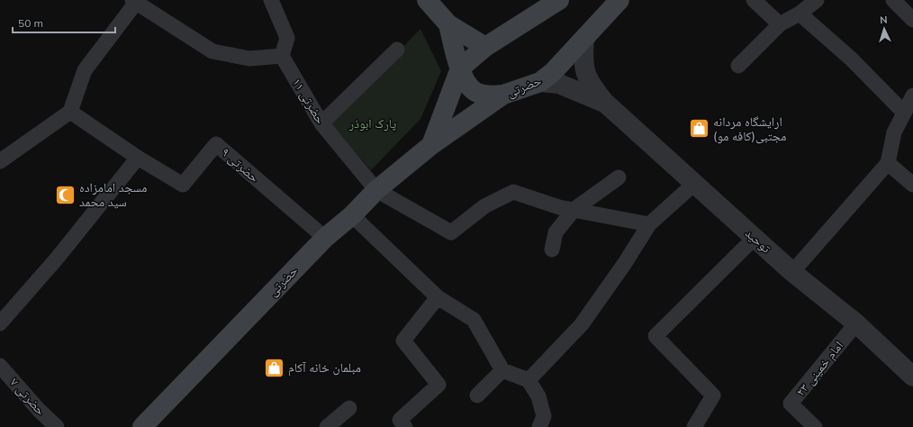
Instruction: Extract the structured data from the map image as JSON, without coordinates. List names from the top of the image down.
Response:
{
  "streets": {
    "main road": ["حضرتی"],
    "street": [
      "حضرتی ۱۱",
      "حضرتی ۹",
      "توحید",
      "امام خمینی ۲۳",
      "حضرتی ۷"
    ]
  },
  "crossings": [
    ["حضرتی", "حضرتی ۱۱"],
    ["حضرتی", "حضرتی ۹"],
    ["حضرتی", "توحید"],
    ["توحید", "امام خمینی ۲۳"]
  ],
  "parks": ["پارک ابوذر"],
  "places": {
    "shop": ["ارایشگاه مردانه مجتبی(کافه مو)", "مبلمان خانه آکام"],
    "mosque": ["مسجد امامزاده سید محمد"]
  },
  "scale_bar": "50 m",
  "north": "top"
}
